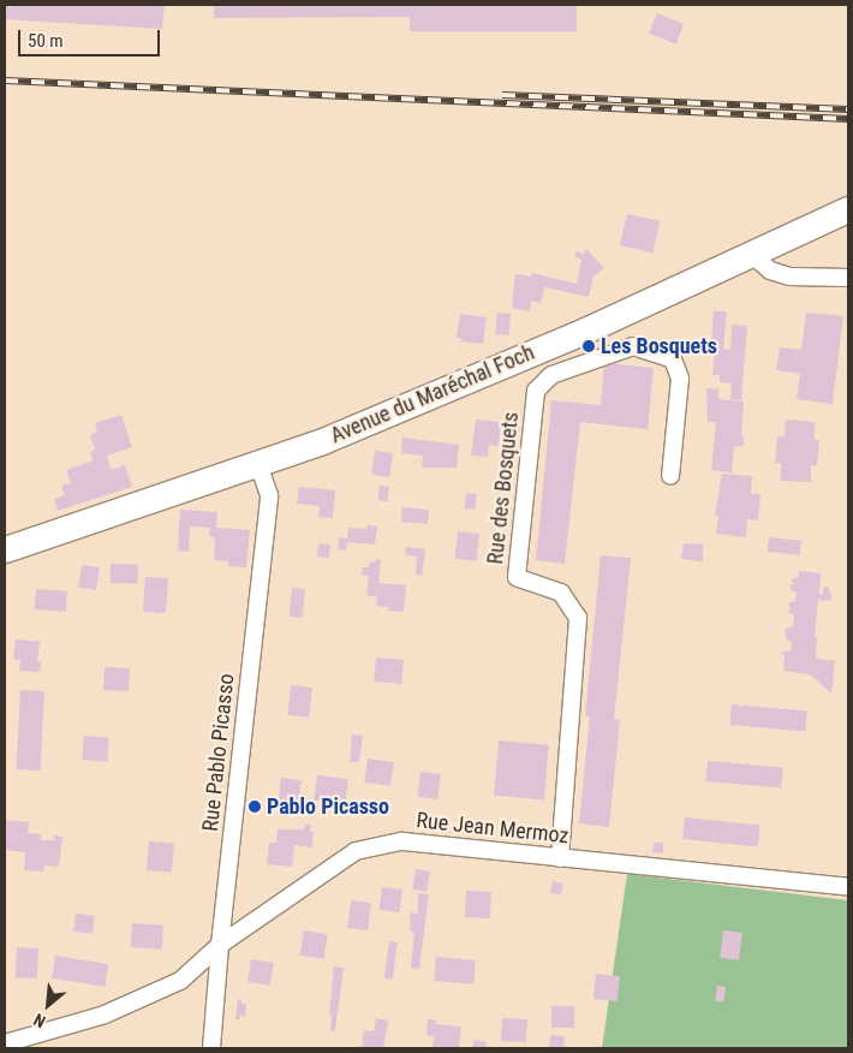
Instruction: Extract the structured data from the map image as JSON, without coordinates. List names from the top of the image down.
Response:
{
  "streets": {
    "main road": ["Avenue du Maréchal Foch"],
    "street": ["Rue des Bosquets", "Rue Pablo Picasso", "Rue Jean Mermoz"]
  },
  "crossings": [
    ["Avenue du Maréchal Foch", "Rue Pablo Picasso"],
    ["Rue des Bosquets", "Rue Jean Mermoz"],
    ["Rue Pablo Picasso", "Rue Jean Mermoz"]
  ],
  "places": ["Les Bosquets", "Pablo Picasso"],
  "scale_bar": "50 m",
  "north": "bottom left"
}
